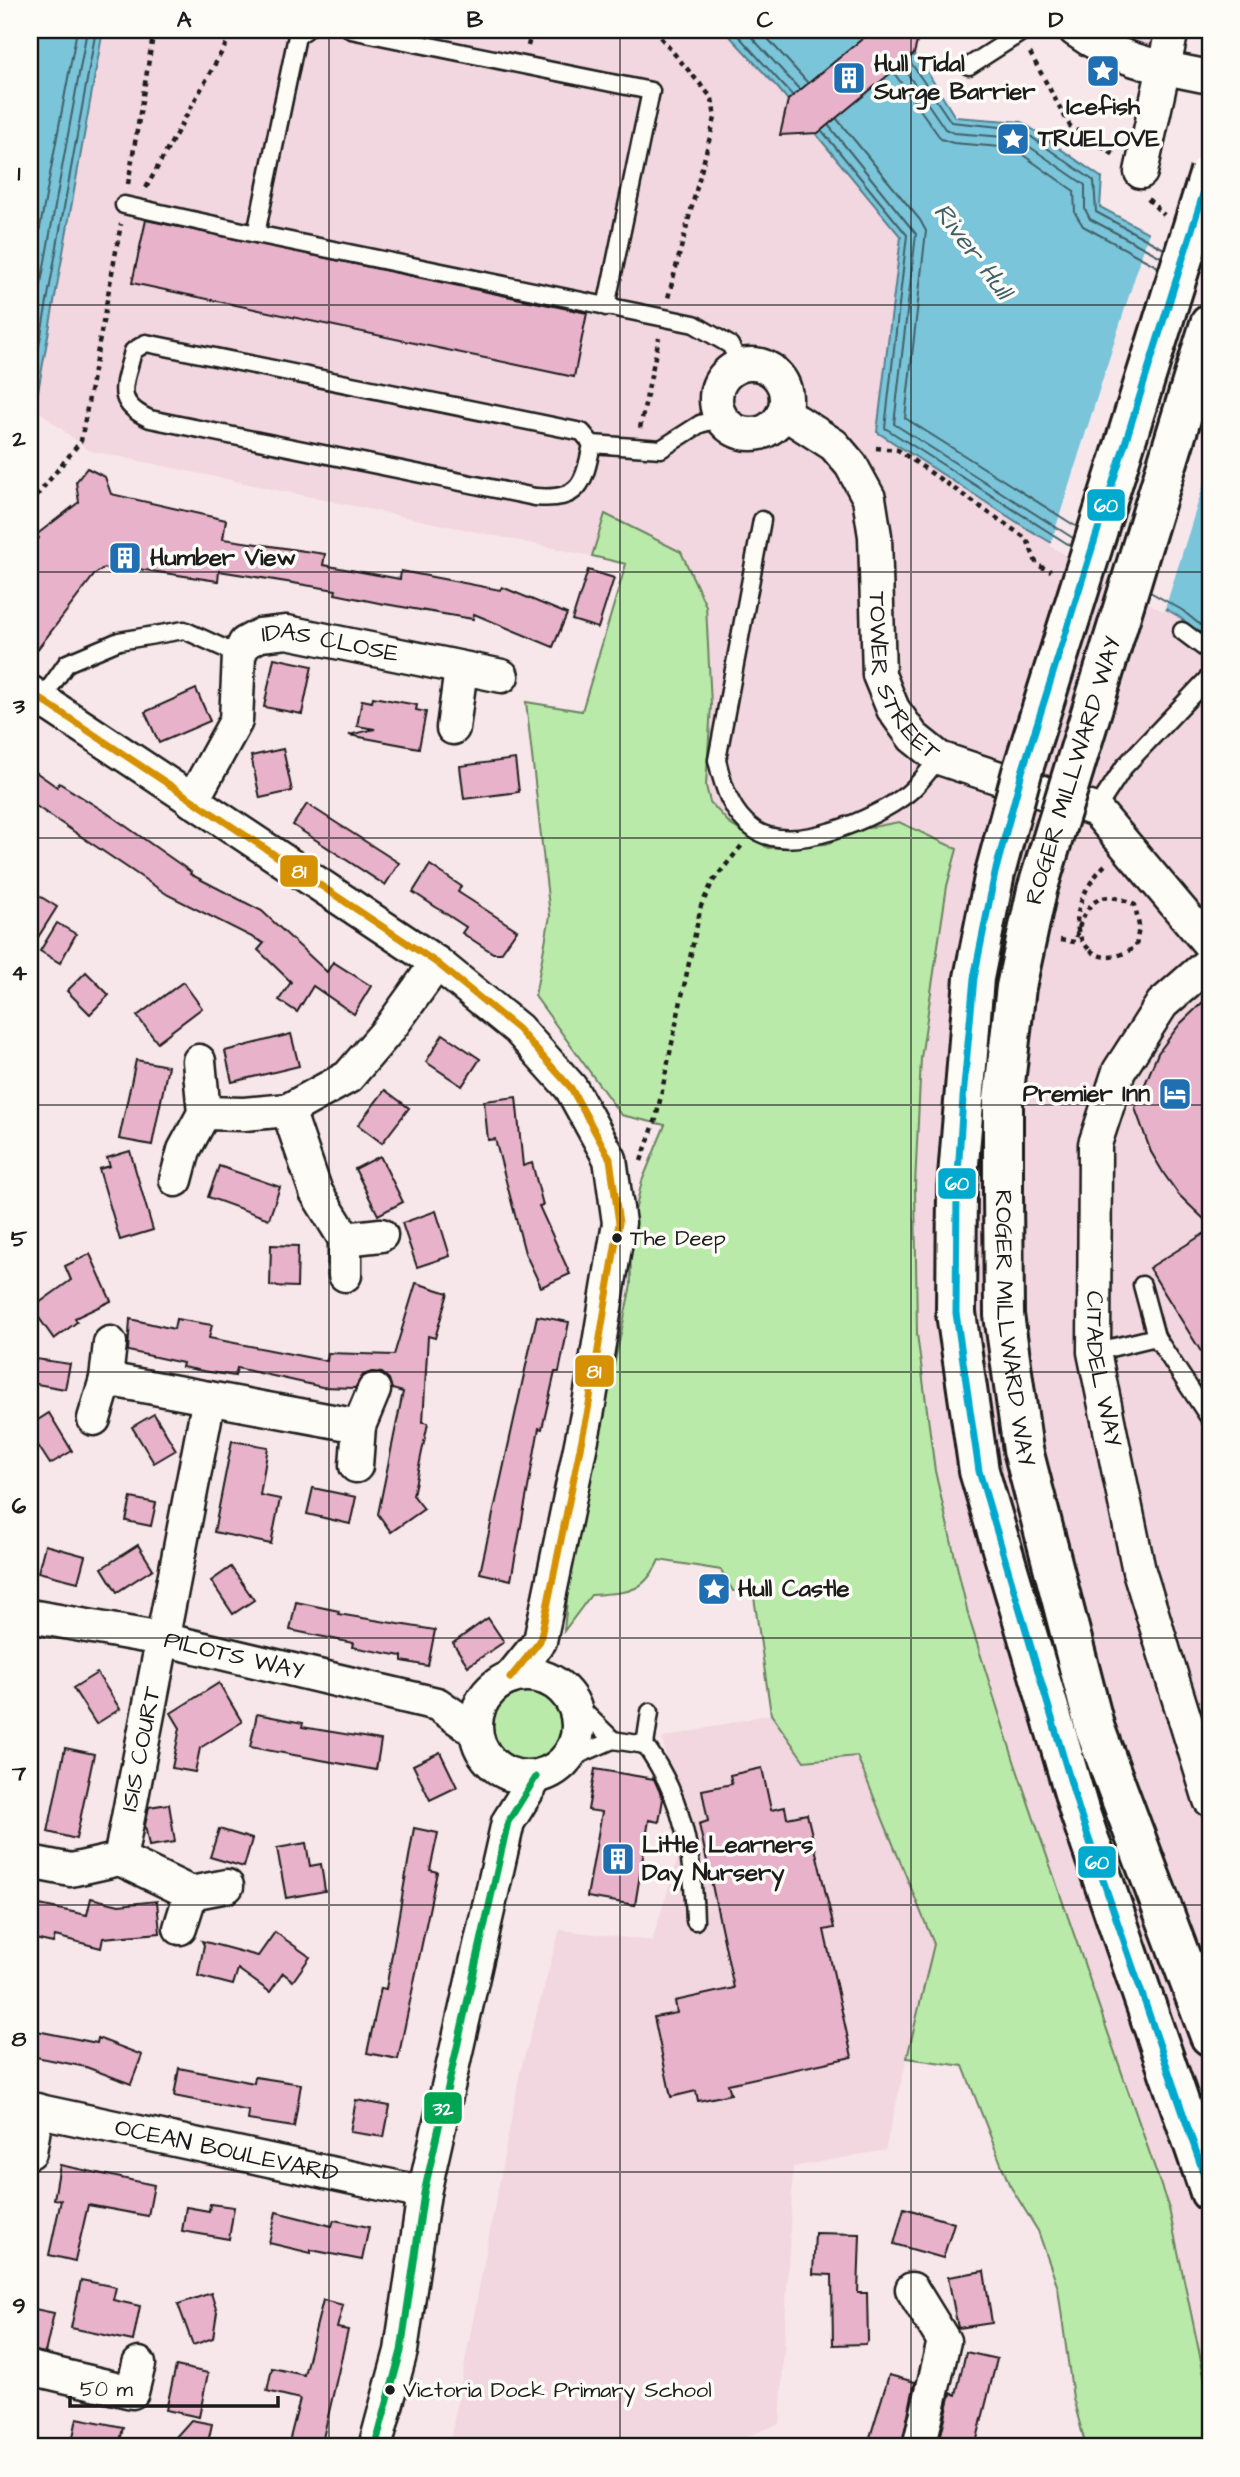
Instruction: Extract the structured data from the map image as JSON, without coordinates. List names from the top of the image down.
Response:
{
  "streets": {
    "highway": ["ROGER MILLWARD WAY"],
    "street": [
      "IDAS CLOSE",
      "TOWER STREET",
      "CITADEL WAY",
      "PILOTS WAY",
      "ISIS COURT",
      "OCEAN BOULEVARD"
    ]
  },
  "crossings": [
    ["PILOTS WAY", "ISIS COURT"]
  ],
  "water": ["River Hull"],
  "places": {
    "place": ["Icefish", "TRUELOVE", "Hull Castle"],
    "building": ["Hull Tidal Surge Barrier", "Humber View", "Little Learners Day Nursery"],
    "hotel": ["Premier Inn"],
    "other": ["The Deep", "Victoria Dock Primary School"]
  },
  "lines": ["transit line 60", "transit line 81", "transit line 32"],
  "scale_bar": "50 m",
  "grid": {
    "columns": [
      "A",
      "B",
      "C",
      "D"
    ],
    "rows": [
      "1",
      "2",
      "3",
      "4",
      "5",
      "6",
      "7",
      "8",
      "9"
    ]
  }
}
